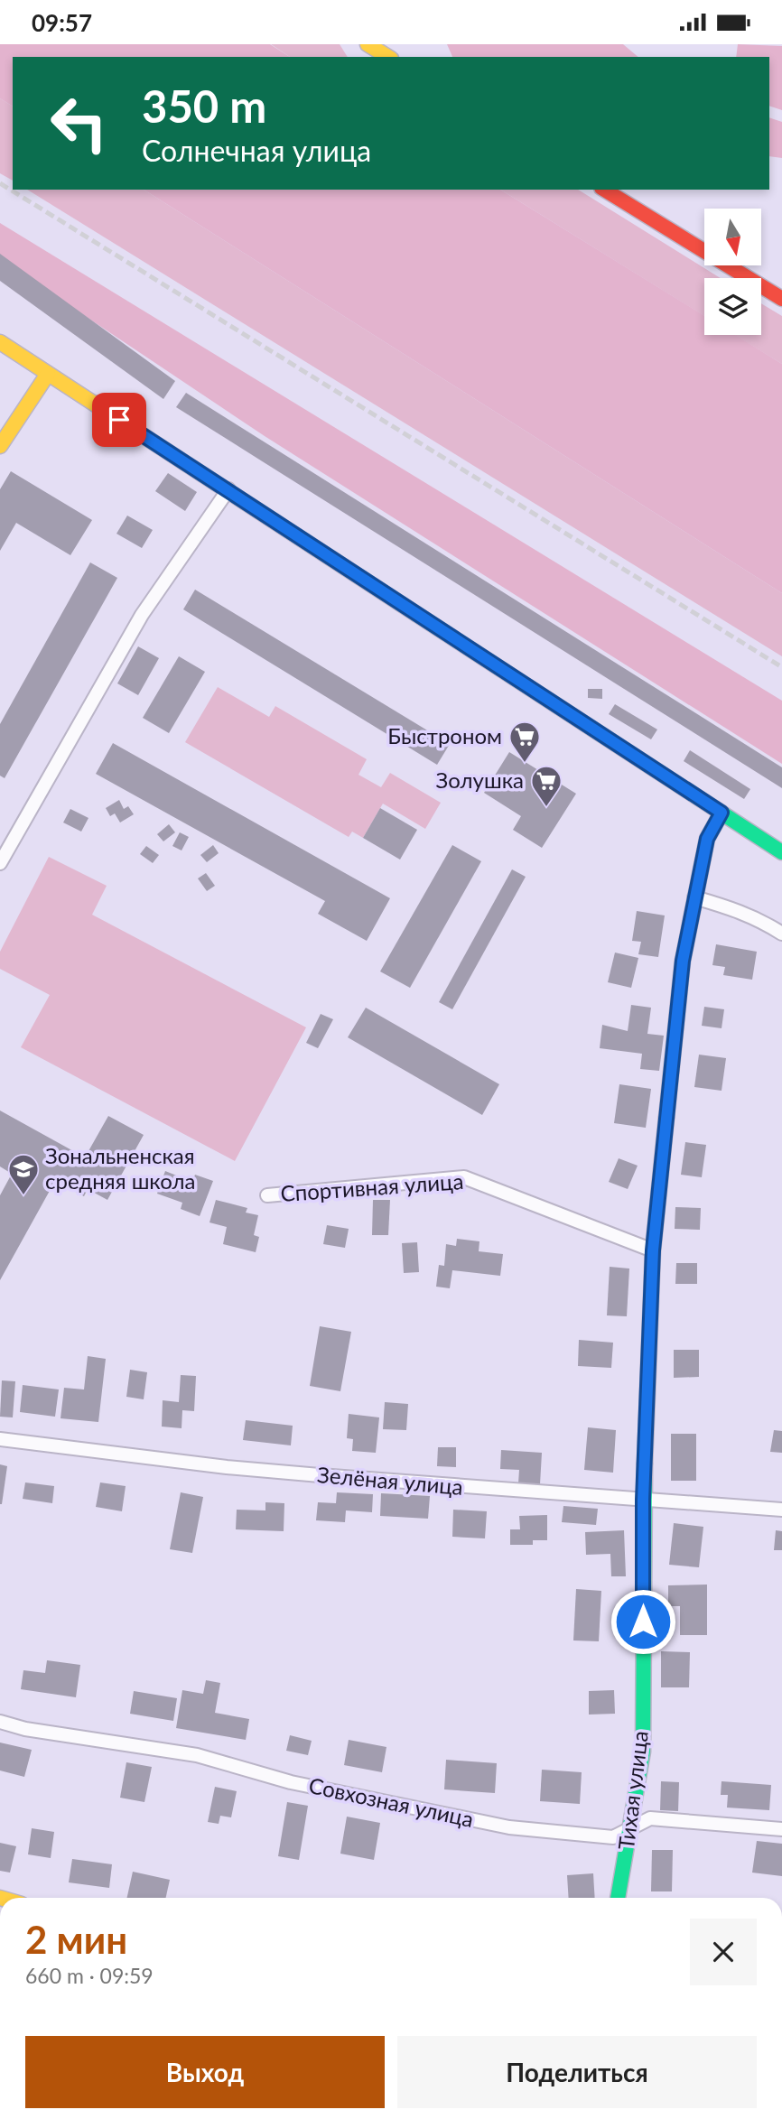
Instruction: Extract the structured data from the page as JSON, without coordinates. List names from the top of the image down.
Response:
{
  "streets": {
    "street": [
      "Спортивная улица",
      "Зелёная улица",
      "Тихая улица",
      "Совхозная улица"
    ]
  },
  "crossings": [
    ["Спортивная улица", "Тихая улица"],
    ["Зелёная улица", "Тихая улица"],
    ["Тихая улица", "Совхозная улица"]
  ],
  "places": {
    "supermarket": ["Быстроном", "Золушка"],
    "school or university": ["Зональненская средняя школа"]
  },
  "north": "bottom",
  "page": {
    "status": "09:57",
    "turn": ["350 m", "Солнечная улица"],
    "heading": ["2 мин", "660 m · 09:59"],
    "buttons": ["Выход", "Поделиться"]
  }
}
